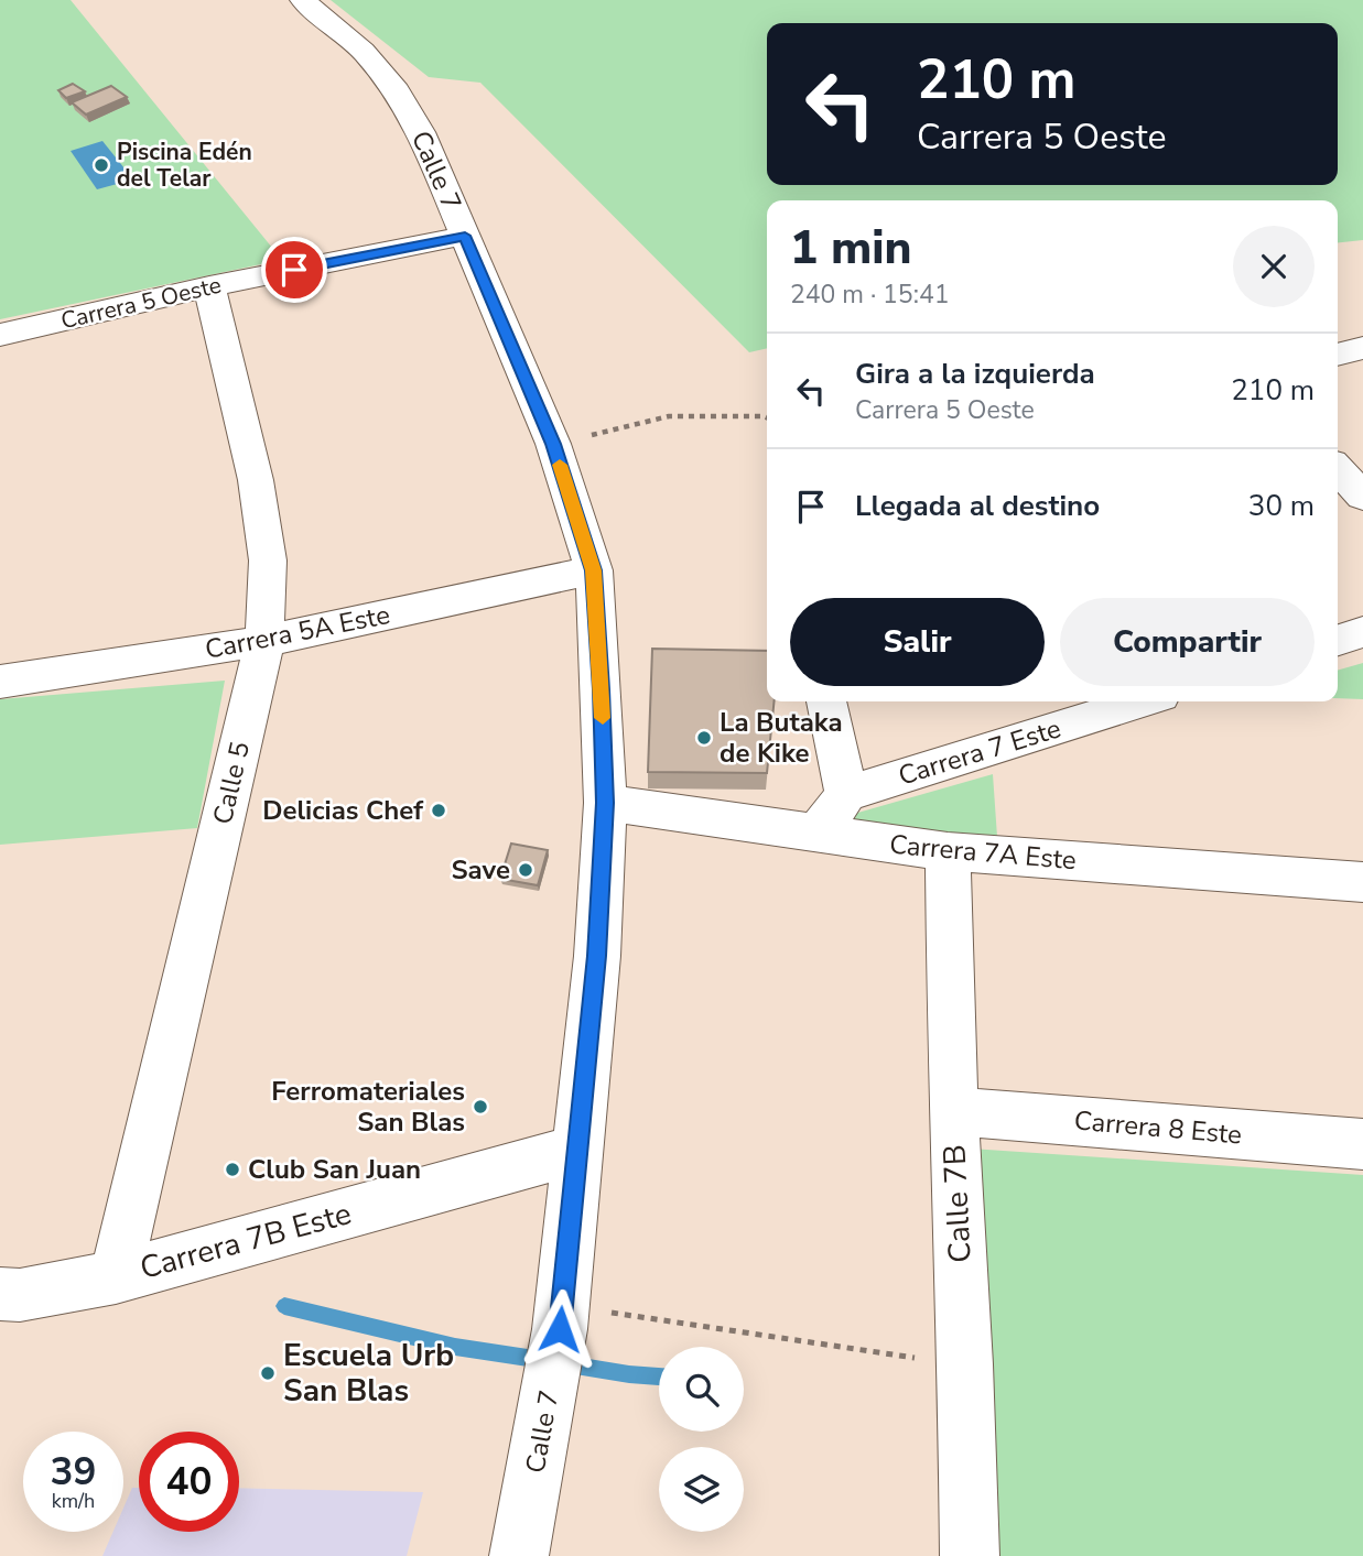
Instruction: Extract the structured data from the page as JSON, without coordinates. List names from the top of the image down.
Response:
{
  "streets": {
    "street": [
      "Calle 7",
      "Carrera 5 Oeste",
      "Carrera 5A Este",
      "Carrera 7 Este",
      "Calle 5",
      "Carrera 7A Este",
      "Carrera 8 Este",
      "Calle 7B",
      "Carrera 7B Este"
    ]
  },
  "crossings": [
    ["Calle 7", "Carrera 5 Oeste"],
    ["Calle 7", "Carrera 5A Este"],
    ["Calle 7", "Carrera 7A Este"],
    ["Calle 7", "Carrera 7B Este"],
    ["Carrera 5 Oeste", "Calle 5"],
    ["Carrera 5A Este", "Calle 5"],
    ["Calle 5", "Carrera 7B Este"],
    ["Carrera 7A Este", "Calle 7B"],
    ["Carrera 8 Este", "Calle 7B"]
  ],
  "places": [
    "Piscina Edén del Telar",
    "La Butaka de Kike",
    "Delicias Chef",
    "Save",
    "Ferromateriales San Blas",
    "Club San Juan",
    "Escuela Urb San Blas"
  ],
  "page": {
    "turn": ["210 m", "Carrera 5 Oeste"],
    "heading": ["1 min", "240 m · 15:41"],
    "list": [
      {
        "name": "Gira a la izquierda",
        "note": "Carrera 5 Oeste",
        "value": "210 m"
      },
      {
        "name": "Llegada al destino",
        "value": "30 m"
      }
    ],
    "buttons": ["Salir", "Compartir"],
    "speed": "39 km/h",
    "limit": "40"
  }
}
